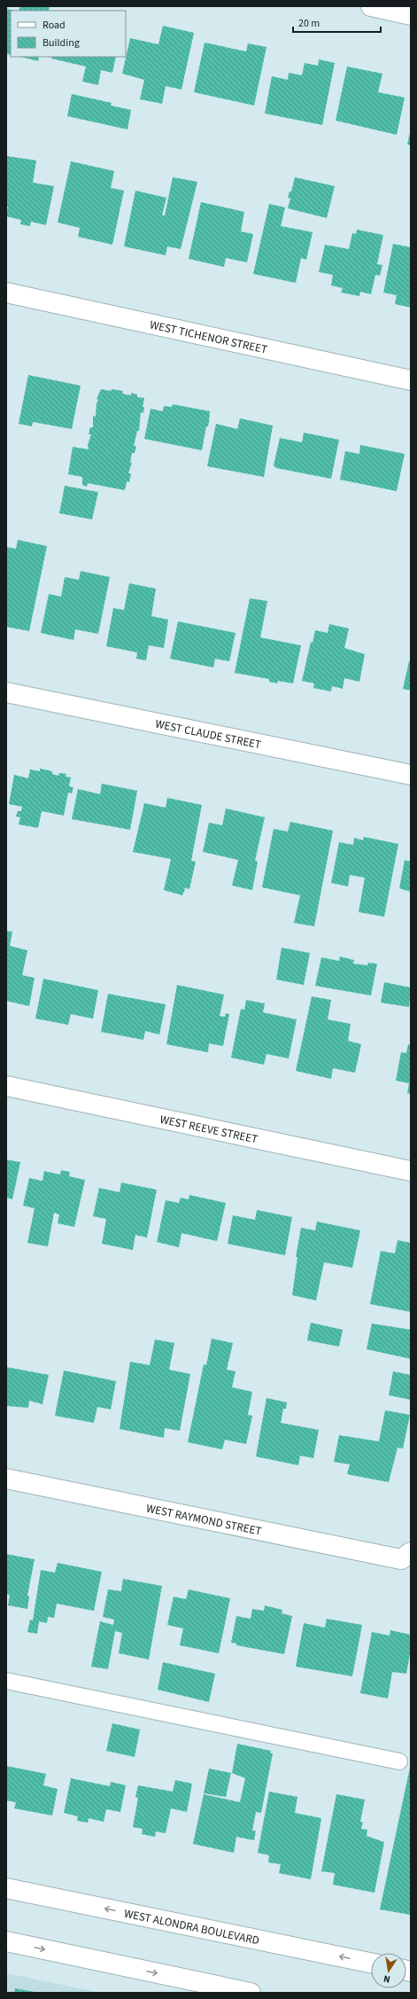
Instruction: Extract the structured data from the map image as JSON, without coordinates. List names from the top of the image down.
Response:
{
  "streets": {
    "street": [
      "WEST TICHENOR STREET",
      "WEST CLAUDE STREET",
      "WEST REEVE STREET",
      "WEST RAYMOND STREET",
      "WEST ALONDRA BOULEVARD"
    ]
  },
  "legend": ["Road", "Building"],
  "scale_bar": "20 m",
  "north": "bottom"
}
